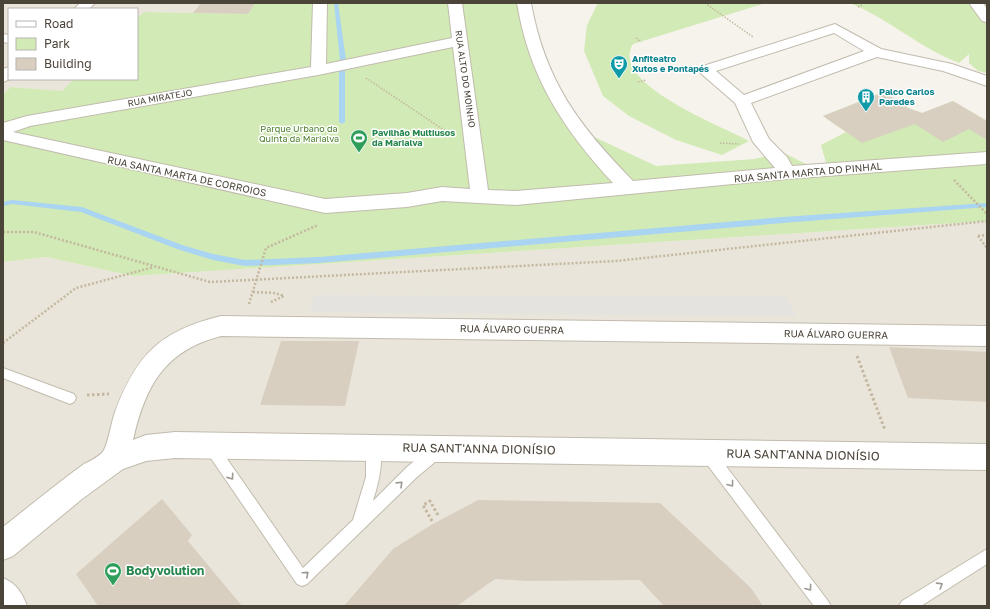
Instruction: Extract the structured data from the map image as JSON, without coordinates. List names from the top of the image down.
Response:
{
  "streets": {
    "street": [
      "RUA ALTO DO MOINHO",
      "RUA MIRATEJO",
      "RUA SANTA MARTA DO PINHAL",
      "RUA SANTA MARTA DE CORROIOS",
      "RUA ÁLVARO GUERRA",
      "RUA SANT'ANNA DIONÍSIO"
    ]
  },
  "crossings": [
    ["RUA ALTO DO MOINHO", "RUA MIRATEJO"],
    ["RUA ALTO DO MOINHO", "RUA SANTA MARTA DO PINHAL"],
    ["RUA ALTO DO MOINHO", "RUA SANTA MARTA DE CORROIOS"],
    ["RUA SANTA MARTA DO PINHAL", "RUA SANTA MARTA DE CORROIOS"],
    ["RUA ÁLVARO GUERRA", "RUA SANT'ANNA DIONÍSIO"]
  ],
  "parks": ["Parque Urbano da Quinta da Marialva"],
  "places": {
    "theatre": ["Anfiteatro Xutos e Pontapés"],
    "building": ["Palco Carlos Paredes"],
    "sports": ["Pavilhão Multiusos da Marialva", "Bodyvolution"]
  },
  "legend": ["Road", "Park", "Building"]
}
